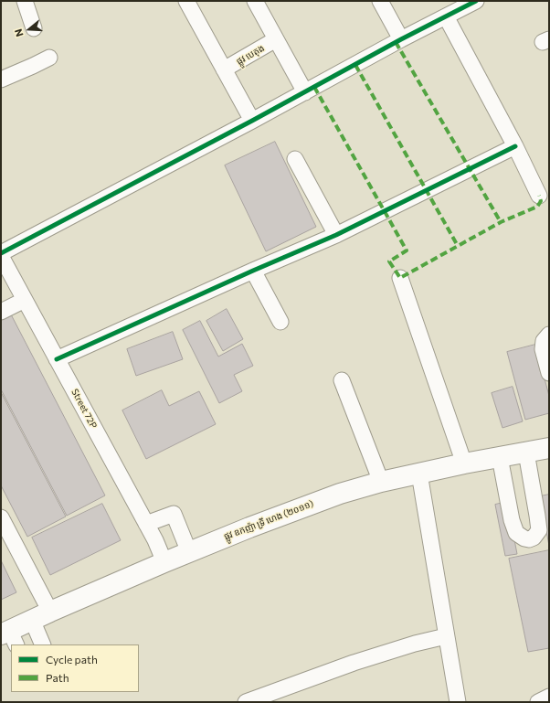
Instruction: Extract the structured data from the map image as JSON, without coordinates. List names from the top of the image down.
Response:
{
  "streets": {
    "main road": ["ផ្លូវ ឧកញ៉ា ទ្រី ហេង (២០១១)"],
    "street": ["ផ្លូវ បេតុង", "Street 72P"]
  },
  "crossings": [
    ["Street 72P", "ផ្លូវ ឧកញ៉ា ទ្រី ហេង (២០១១)"]
  ],
  "legend": ["Cycle path", "Path"],
  "north": "left"
}
